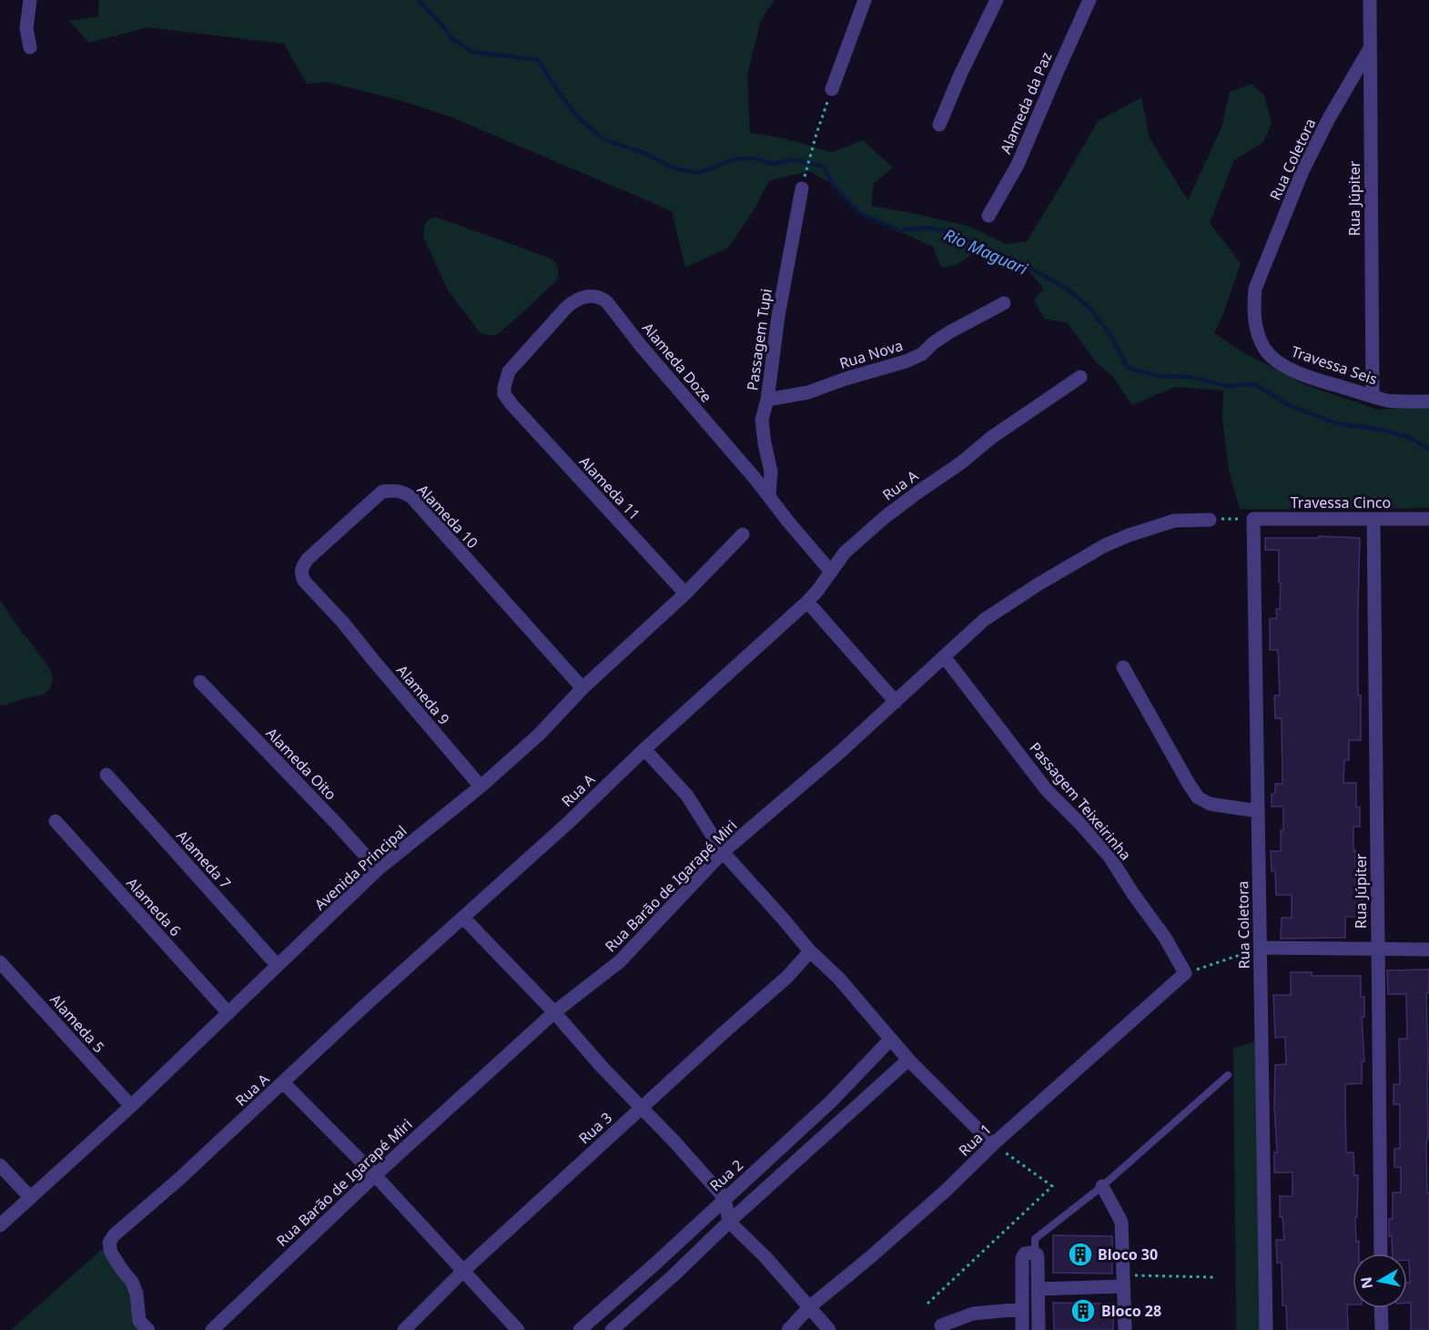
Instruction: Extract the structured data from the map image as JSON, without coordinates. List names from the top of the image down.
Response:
{
  "streets": {
    "street": [
      "Alameda da Paz",
      "Rua Coletora",
      "Rua Júpiter",
      "Passagem Tupi",
      "Rua Nova",
      "Alameda Doze",
      "Travessa Seis",
      "Rua A",
      "Alameda 11",
      "Travessa Cinco",
      "Alameda 10",
      "Alameda 9",
      "Alameda Oito",
      "Passagem Teixeirinha",
      "Alameda 7",
      "Avenida Principal",
      "Rua Barão de Igarapé Miri",
      "Alameda 6",
      "Alameda 5",
      "Rua 3",
      "Rua 1",
      "Rua 2"
    ]
  },
  "crossings": [
    ["Rua Coletora", "Rua Júpiter"],
    ["Rua Coletora", "Travessa Seis"],
    ["Rua Coletora", "Travessa Cinco"],
    ["Rua Júpiter", "Travessa Seis"],
    ["Rua Júpiter", "Travessa Cinco"],
    ["Passagem Tupi", "Rua Nova"],
    ["Passagem Tupi", "Alameda Doze"],
    ["Alameda Doze", "Rua A"],
    ["Alameda Doze", "Alameda 11"],
    ["Alameda 11", "Avenida Principal"],
    ["Alameda 10", "Alameda 9"],
    ["Alameda 10", "Avenida Principal"],
    ["Alameda 9", "Avenida Principal"],
    ["Alameda Oito", "Avenida Principal"],
    ["Passagem Teixeirinha", "Rua Barão de Igarapé Miri"],
    ["Passagem Teixeirinha", "Rua 1"],
    ["Alameda 7", "Avenida Principal"],
    ["Avenida Principal", "Alameda 6"],
    ["Avenida Principal", "Alameda 5"]
  ],
  "water": ["Rio Maguari"],
  "places": {
    "building": ["Bloco 30", "Bloco 28"]
  },
  "north": "left"
}
